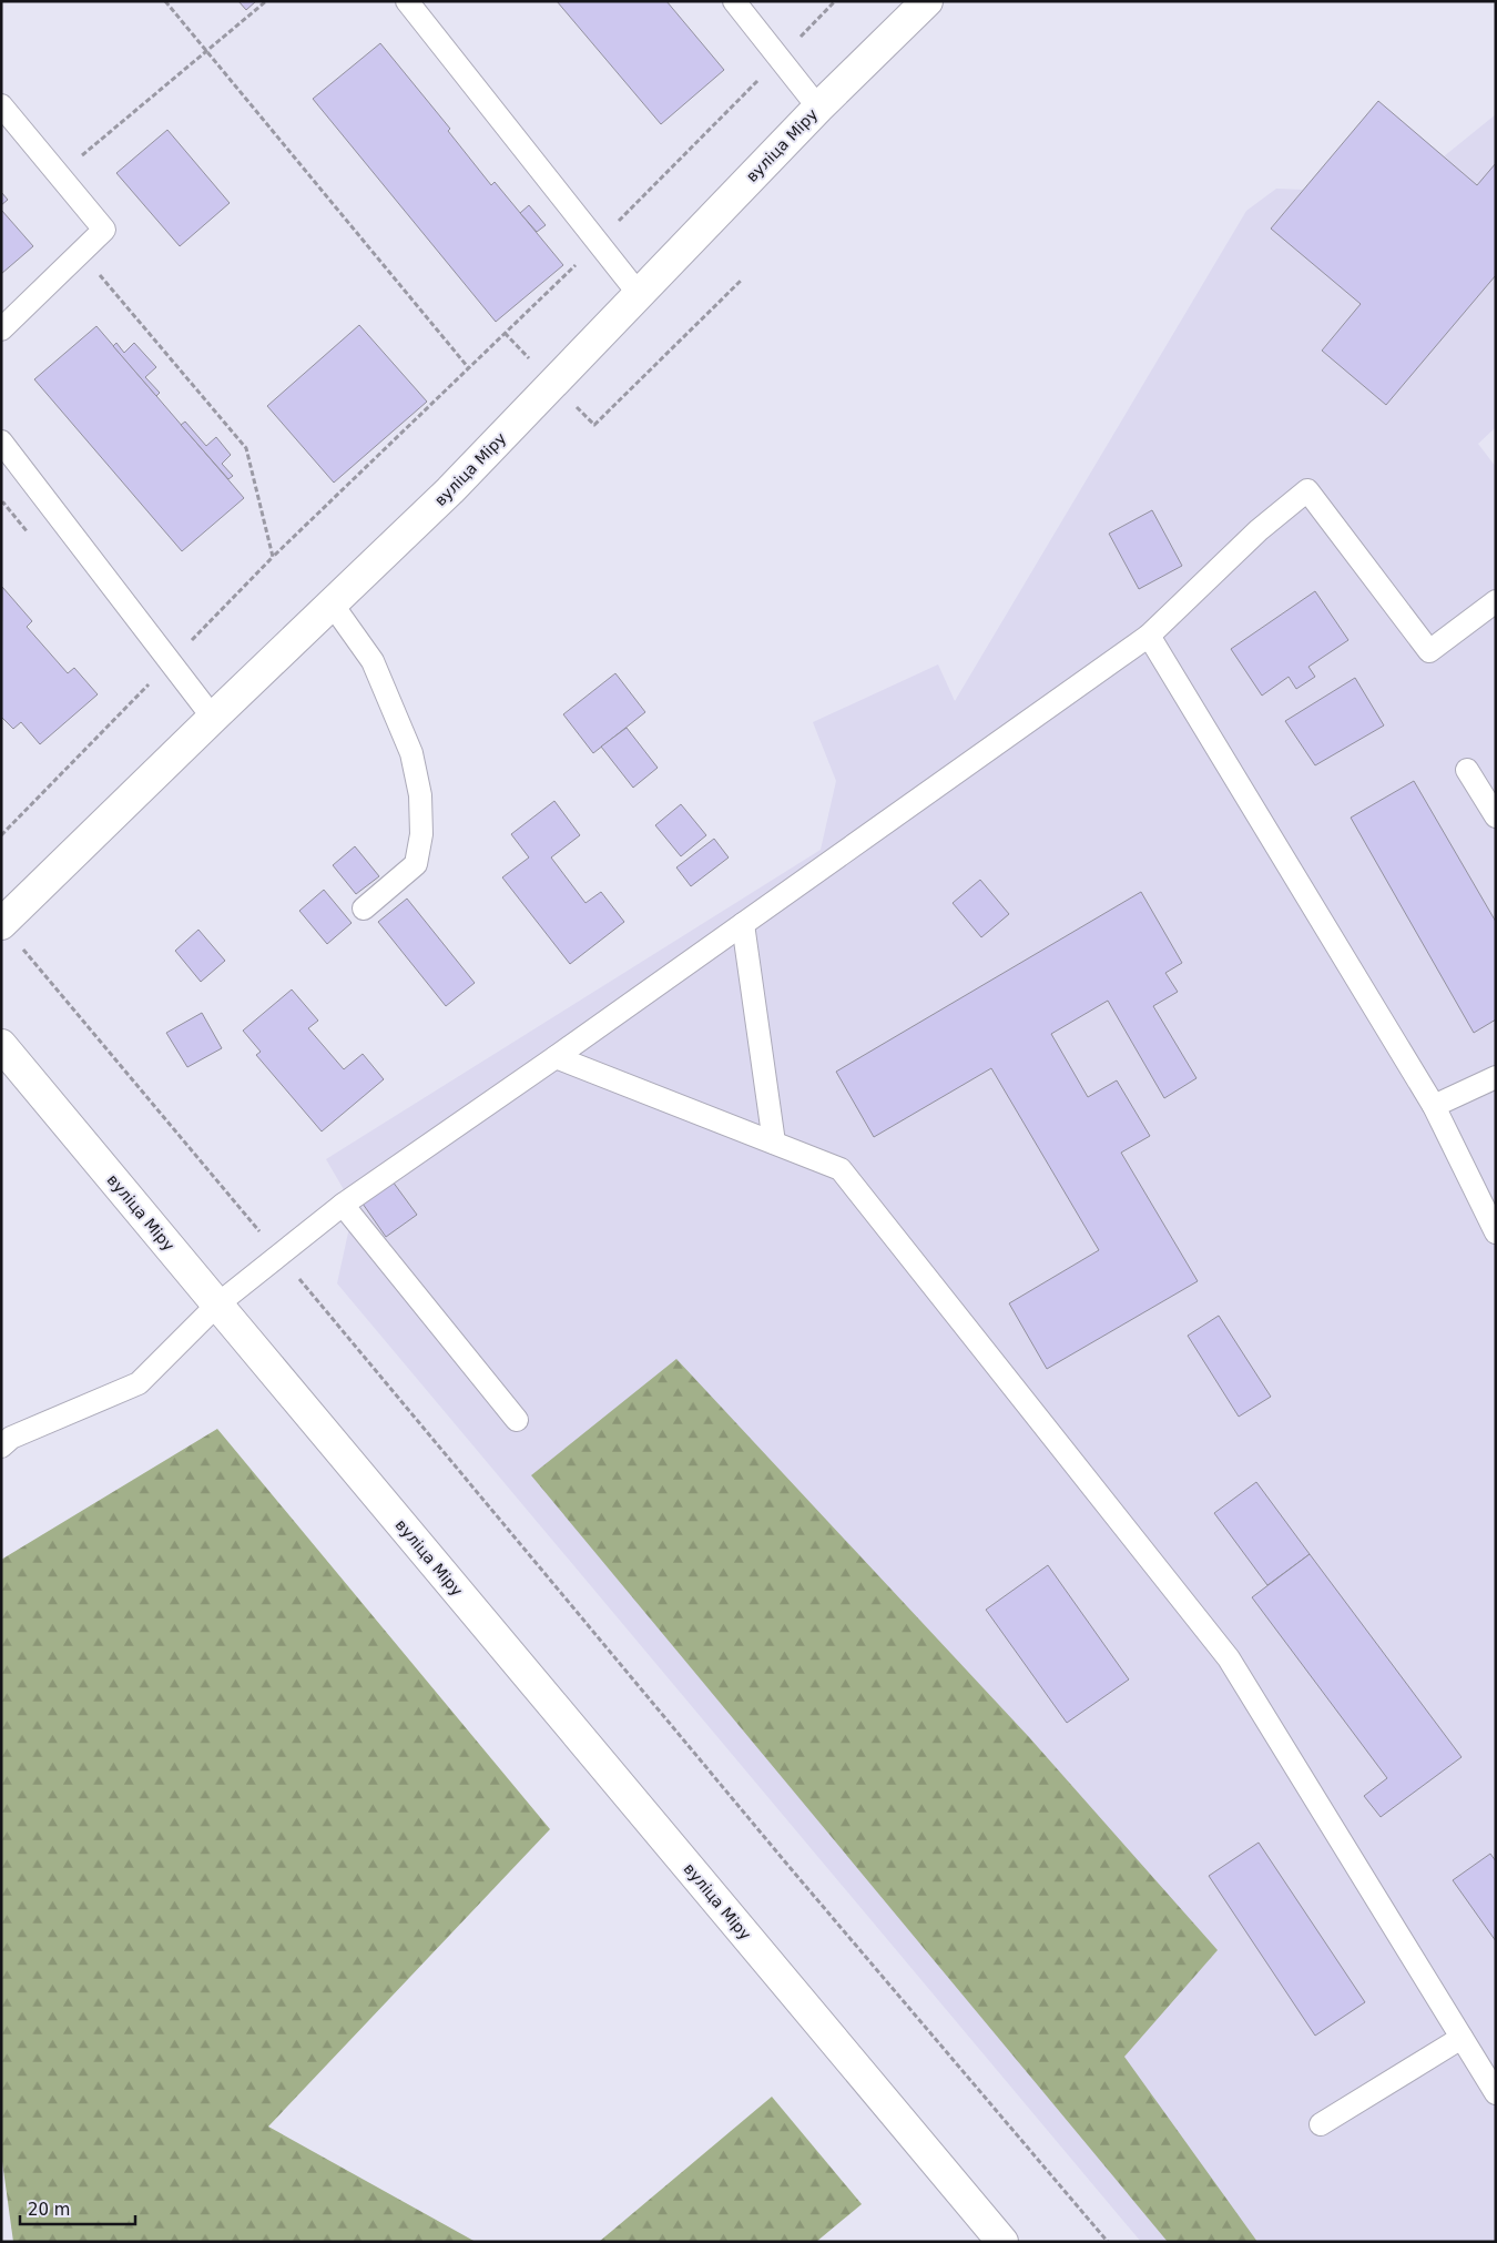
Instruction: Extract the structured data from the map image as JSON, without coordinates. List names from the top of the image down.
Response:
{
  "streets": {
    "main road": ["вуліца Міру"]
  },
  "scale_bar": "20 m"
}
